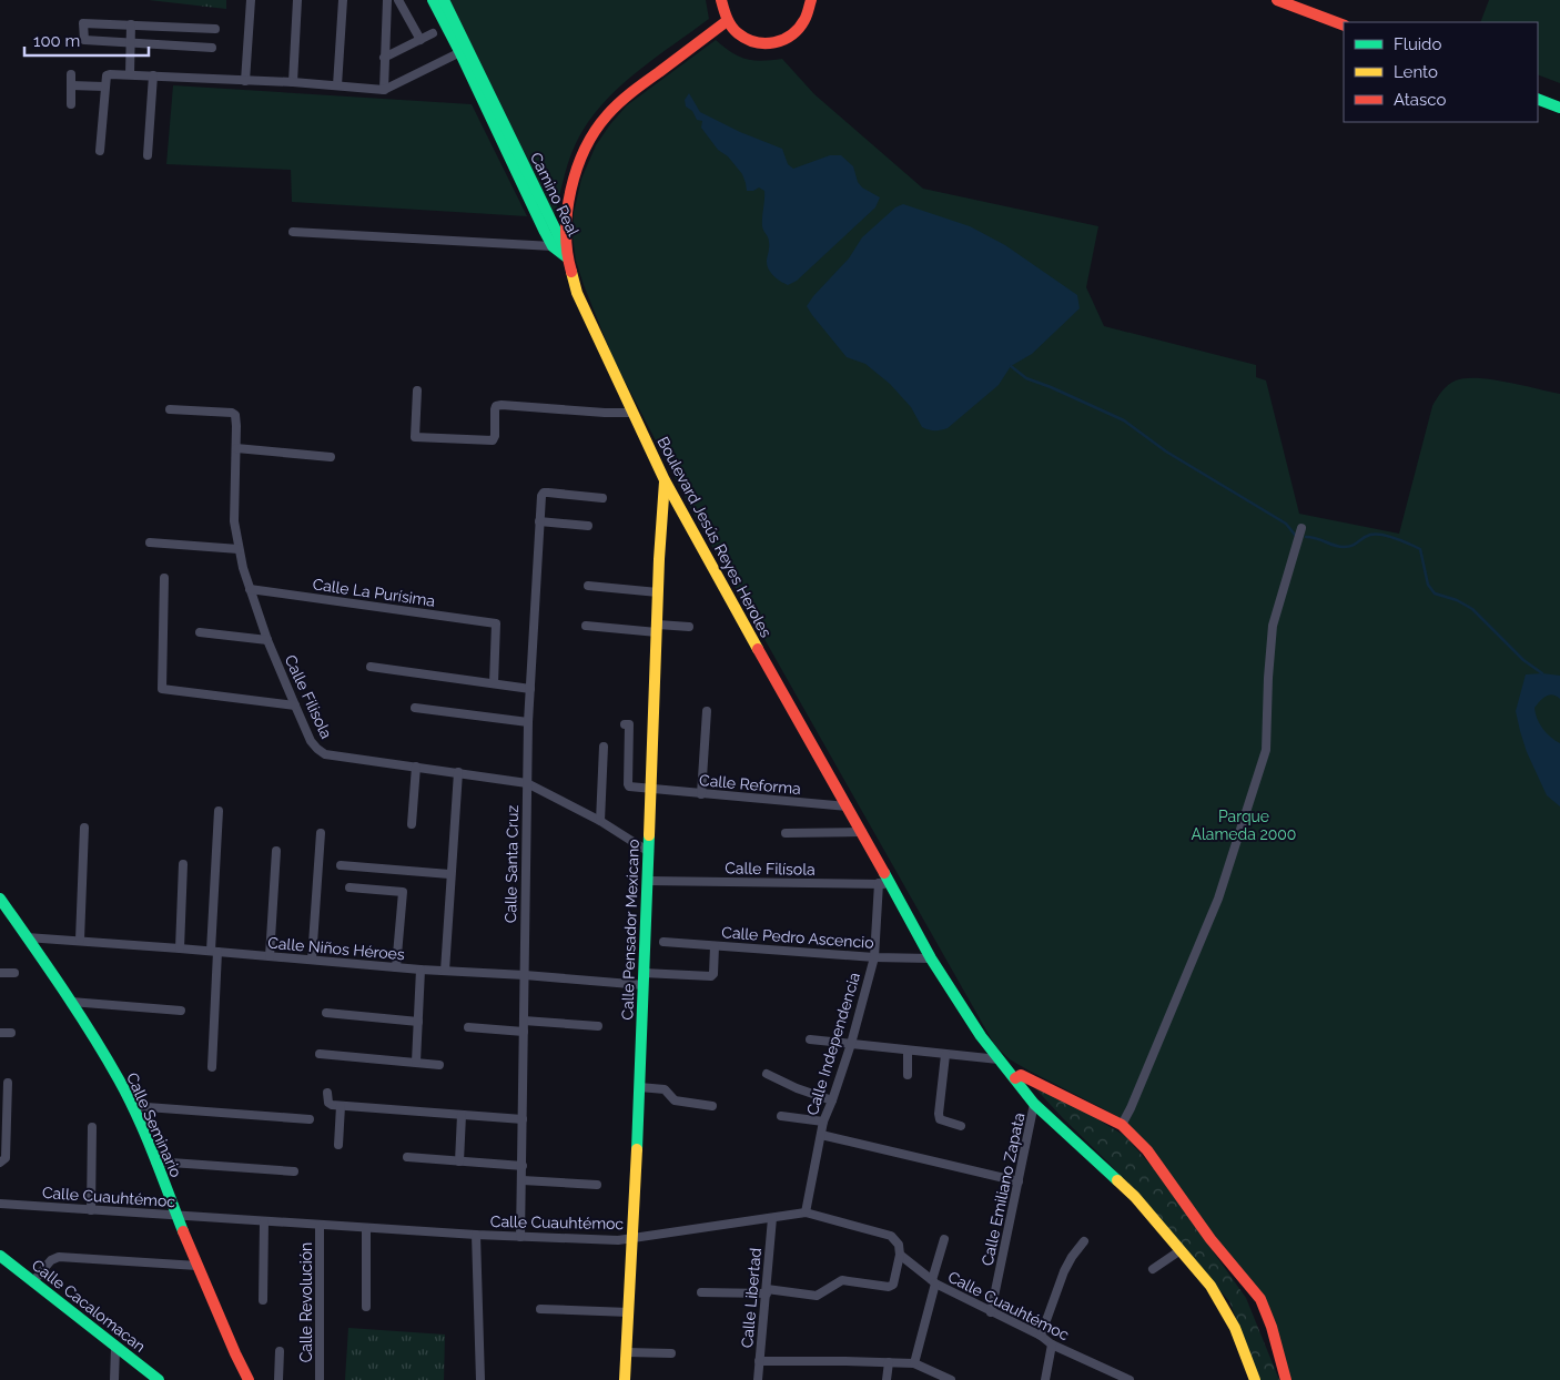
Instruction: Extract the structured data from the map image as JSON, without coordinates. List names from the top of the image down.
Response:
{
  "streets": {
    "main road": [
      "Camino Real",
      "Boulevard Jesús Reyes Heroles",
      "Calle Pensador Mexicano",
      "Calle Seminario",
      "Calle Cacalomacan"
    ],
    "street": [
      "Calle La Purísima",
      "Calle Filisola",
      "Calle Reforma",
      "Calle Santa Cruz",
      "Calle Filísola",
      "Calle Pedro Ascencio",
      "Calle Niños Héroes",
      "Calle Independencia",
      "Calle Emiliano Zapata",
      "Calle Cuauhtémoc",
      "Calle Libertad",
      "Calle Revolución"
    ]
  },
  "crossings": [
    ["Camino Real", "Boulevard Jesús Reyes Heroles"],
    ["Boulevard Jesús Reyes Heroles", "Calle Reforma"],
    ["Boulevard Jesús Reyes Heroles", "Calle Filísola"],
    ["Boulevard Jesús Reyes Heroles", "Calle Pensador Mexicano"],
    ["Boulevard Jesús Reyes Heroles", "Calle Pedro Ascencio"],
    ["Boulevard Jesús Reyes Heroles", "Calle Emiliano Zapata"],
    ["Calle La Purísima", "Calle Filisola"],
    ["Calle Filisola", "Calle Santa Cruz"],
    ["Calle Filisola", "Calle Pensador Mexicano"],
    ["Calle Reforma", "Calle Pensador Mexicano"],
    ["Calle Santa Cruz", "Calle Niños Héroes"],
    ["Calle Santa Cruz", "Calle Cuauhtémoc"],
    ["Calle Filísola", "Calle Pensador Mexicano"],
    ["Calle Filísola", "Calle Independencia"],
    ["Calle Pensador Mexicano", "Calle Niños Héroes"],
    ["Calle Pensador Mexicano", "Calle Cuauhtémoc"],
    ["Calle Pedro Ascencio", "Calle Niños Héroes"],
    ["Calle Pedro Ascencio", "Calle Independencia"],
    ["Calle Niños Héroes", "Calle Seminario"],
    ["Calle Independencia", "Calle Cuauhtémoc"],
    ["Calle Seminario", "Calle Cuauhtémoc"],
    ["Calle Emiliano Zapata", "Calle Cuauhtémoc"],
    ["Calle Cuauhtémoc", "Calle Libertad"],
    ["Calle Cuauhtémoc", "Calle Revolución"]
  ],
  "parks": ["Parque Alameda 2000"],
  "legend": ["Fluido", "Lento", "Atasco"],
  "scale_bar": "100 m"
}
